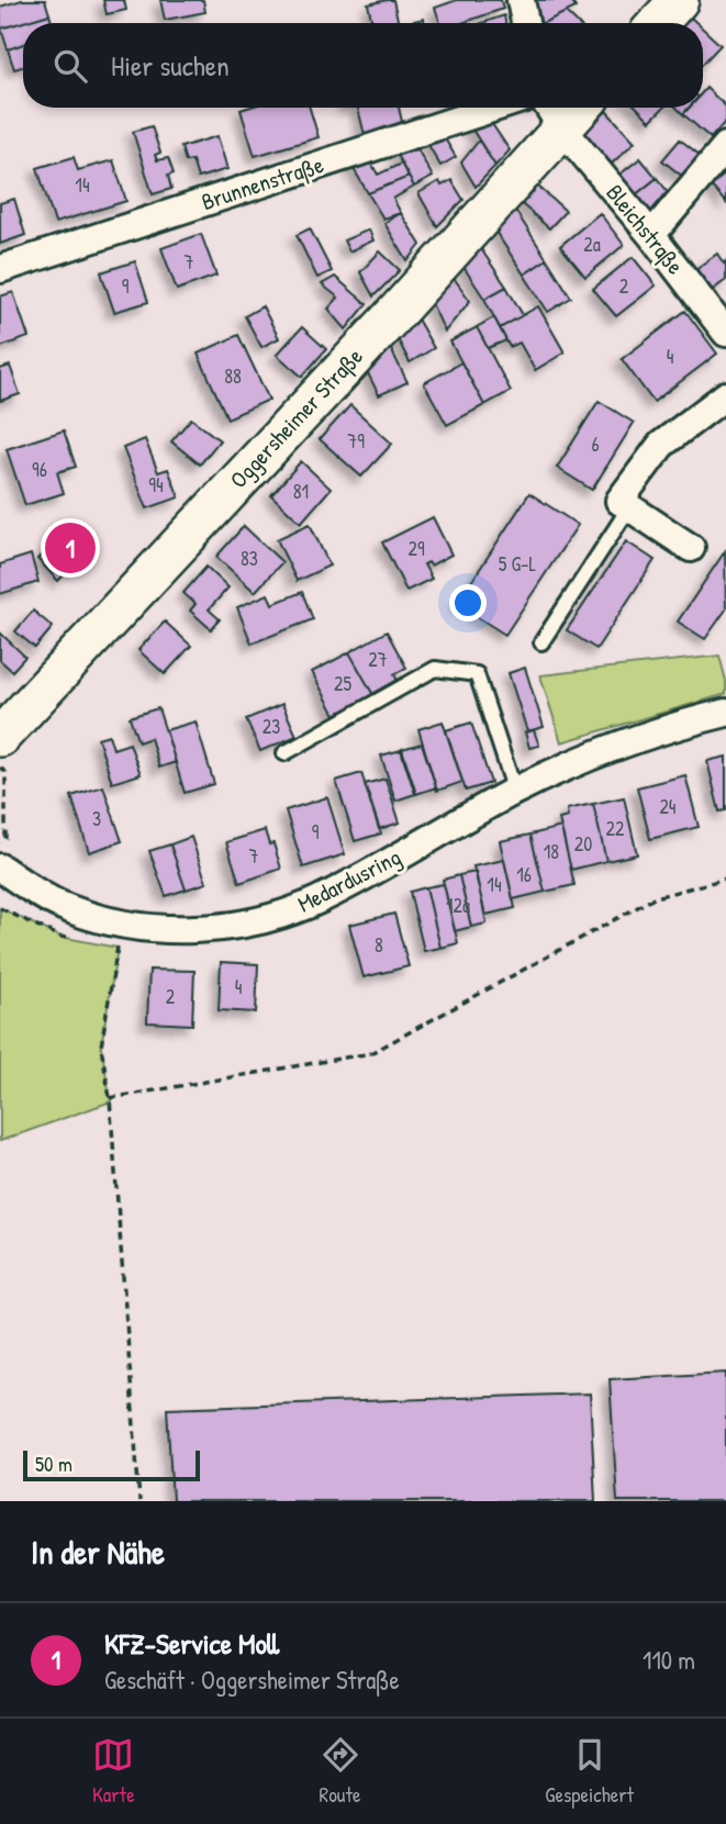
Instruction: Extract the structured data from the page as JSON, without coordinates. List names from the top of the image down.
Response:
{
  "streets": {
    "street": [
      "Brunnenstraße",
      "Bleichstraße",
      "Oggersheimer Straße",
      "Medardusring"
    ]
  },
  "crossings": [
    ["Bleichstraße", "Oggersheimer Straße"]
  ],
  "house_numbers": [
    "14",
    "2a",
    "7",
    "9",
    "2",
    "4",
    "88",
    "79",
    "6",
    "96",
    "94",
    "81",
    "29",
    "83",
    "5 G-L",
    "27",
    "25",
    "23",
    "24",
    "3",
    "22",
    "9",
    "20",
    "18",
    "7",
    "16",
    "14",
    "12a",
    "8",
    "4",
    "2"
  ],
  "scale_bar": "50 m",
  "page": {
    "search": "Hier suchen",
    "pins": "1",
    "scale": "50 m",
    "heading": "In der Nähe",
    "list": [
      {
        "mark": "1",
        "name": "KFZ-Service Moll",
        "note": "Geschäft · Oggersheimer Straße",
        "value": "110 m"
      }
    ],
    "nav": ["Karte", "Route", "Gespeichert"]
  }
}
